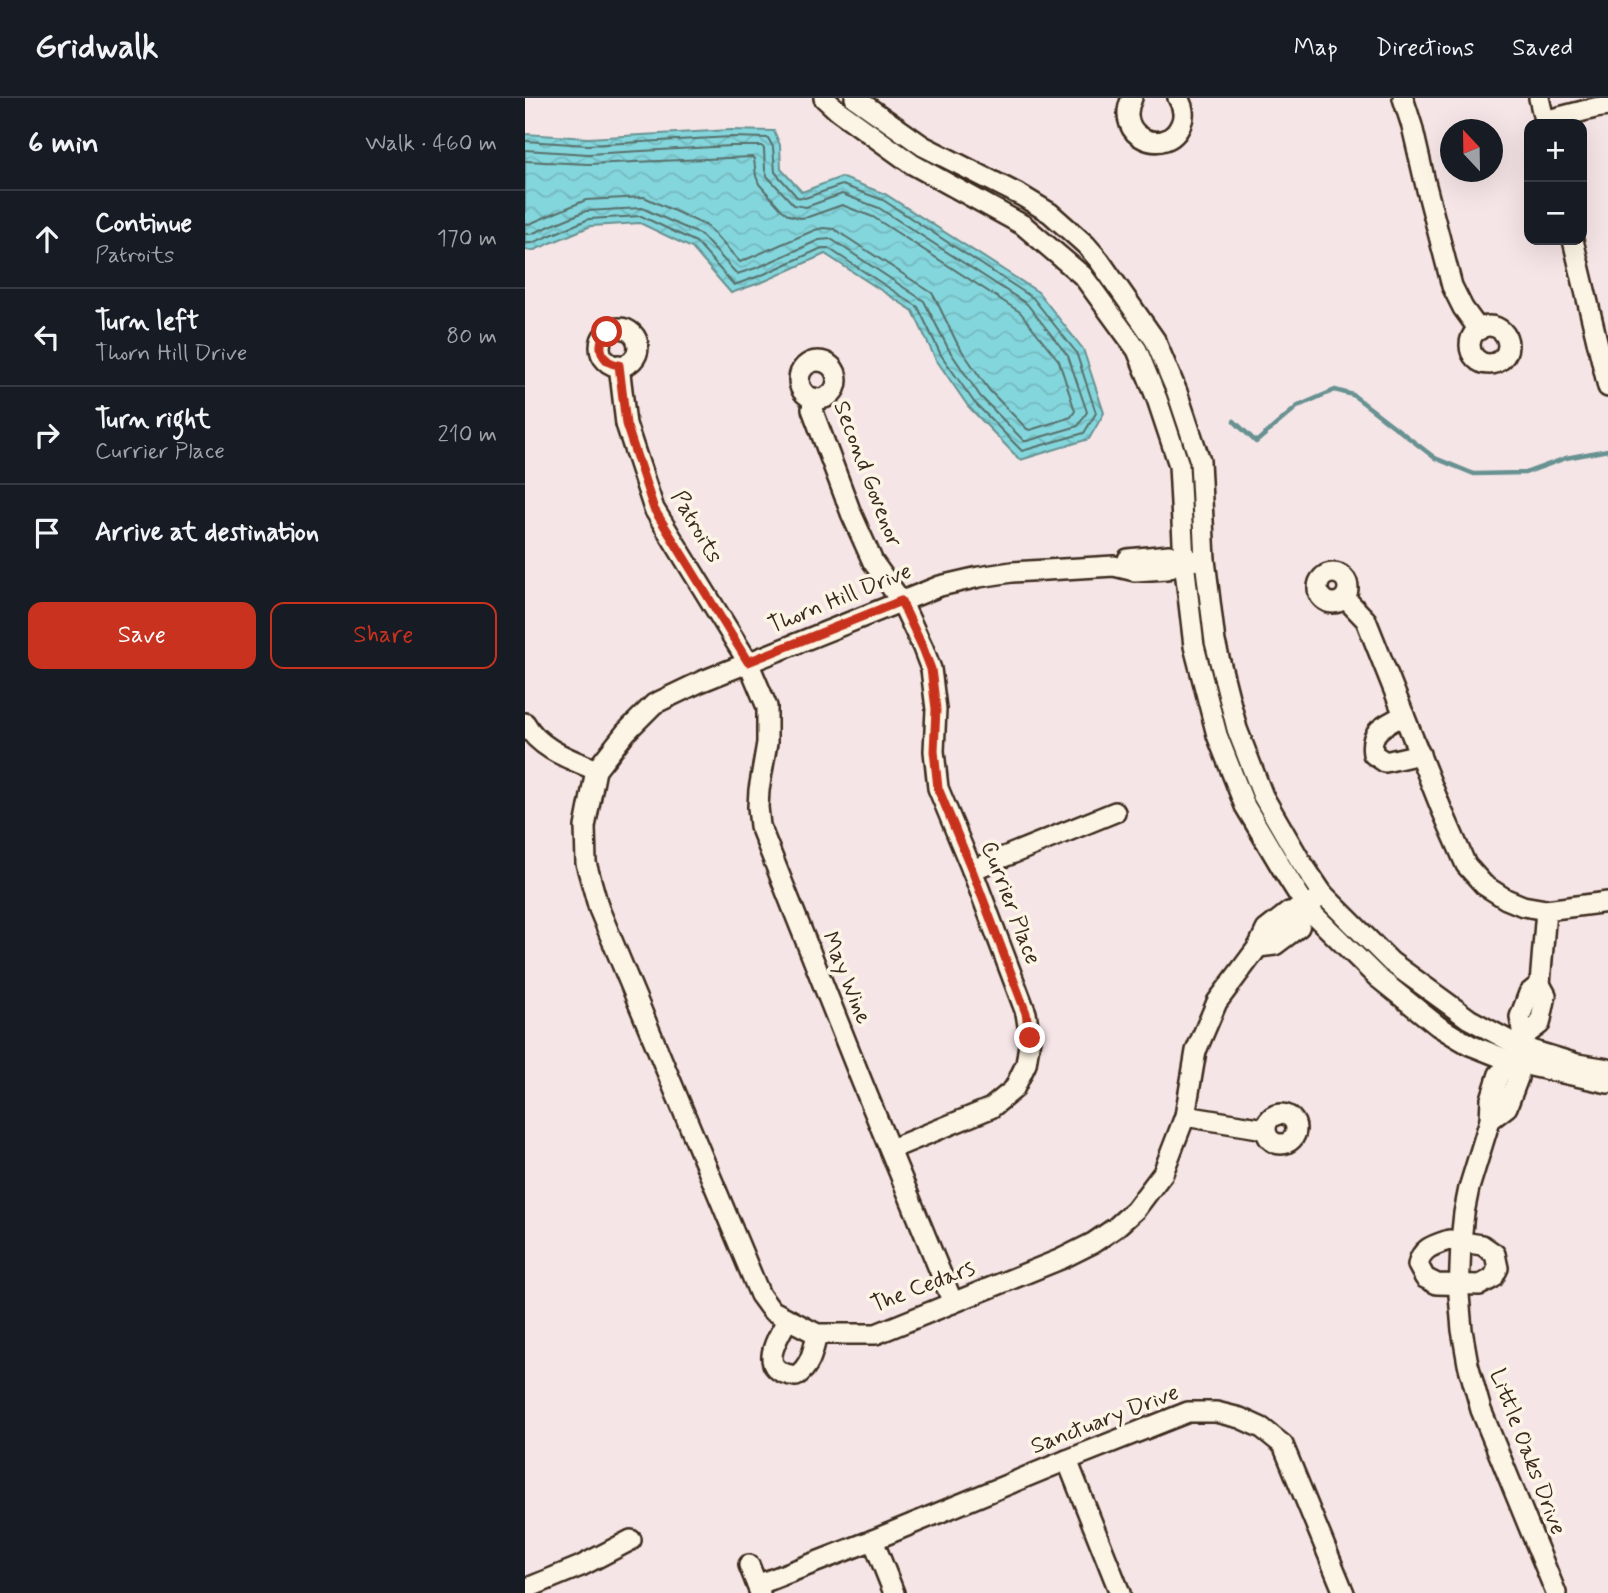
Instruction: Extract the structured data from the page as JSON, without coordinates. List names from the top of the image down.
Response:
{
  "streets": {
    "street": [
      "Second Govenor",
      "Patroits",
      "Thorn Hill Drive",
      "Currier Place",
      "May Wine",
      "The Cedars",
      "Sanctuary Drive",
      "Little Oaks Drive"
    ]
  },
  "crossings": [
    ["Second Govenor", "Thorn Hill Drive"],
    ["Second Govenor", "Currier Place"],
    ["Patroits", "Thorn Hill Drive"],
    ["Patroits", "May Wine"],
    ["Thorn Hill Drive", "Currier Place"],
    ["Thorn Hill Drive", "May Wine"],
    ["Thorn Hill Drive", "The Cedars"],
    ["Currier Place", "May Wine"],
    ["May Wine", "The Cedars"]
  ],
  "north": "top",
  "page": {
    "header": "Gridwalk",
    "nav": ["Map", "Directions", "Saved"],
    "heading": ["6 min", "Walk · 460 m"],
    "map_buttons": ["+", "−"],
    "list": [
      ["Continue", "Patroits", "170 m"],
      ["Turn left", "Thorn Hill Drive", "80 m"],
      ["Turn right", "Currier Place", "210 m"],
      "Arrive at destination"
    ],
    "buttons": ["Save", "Share"]
  }
}
